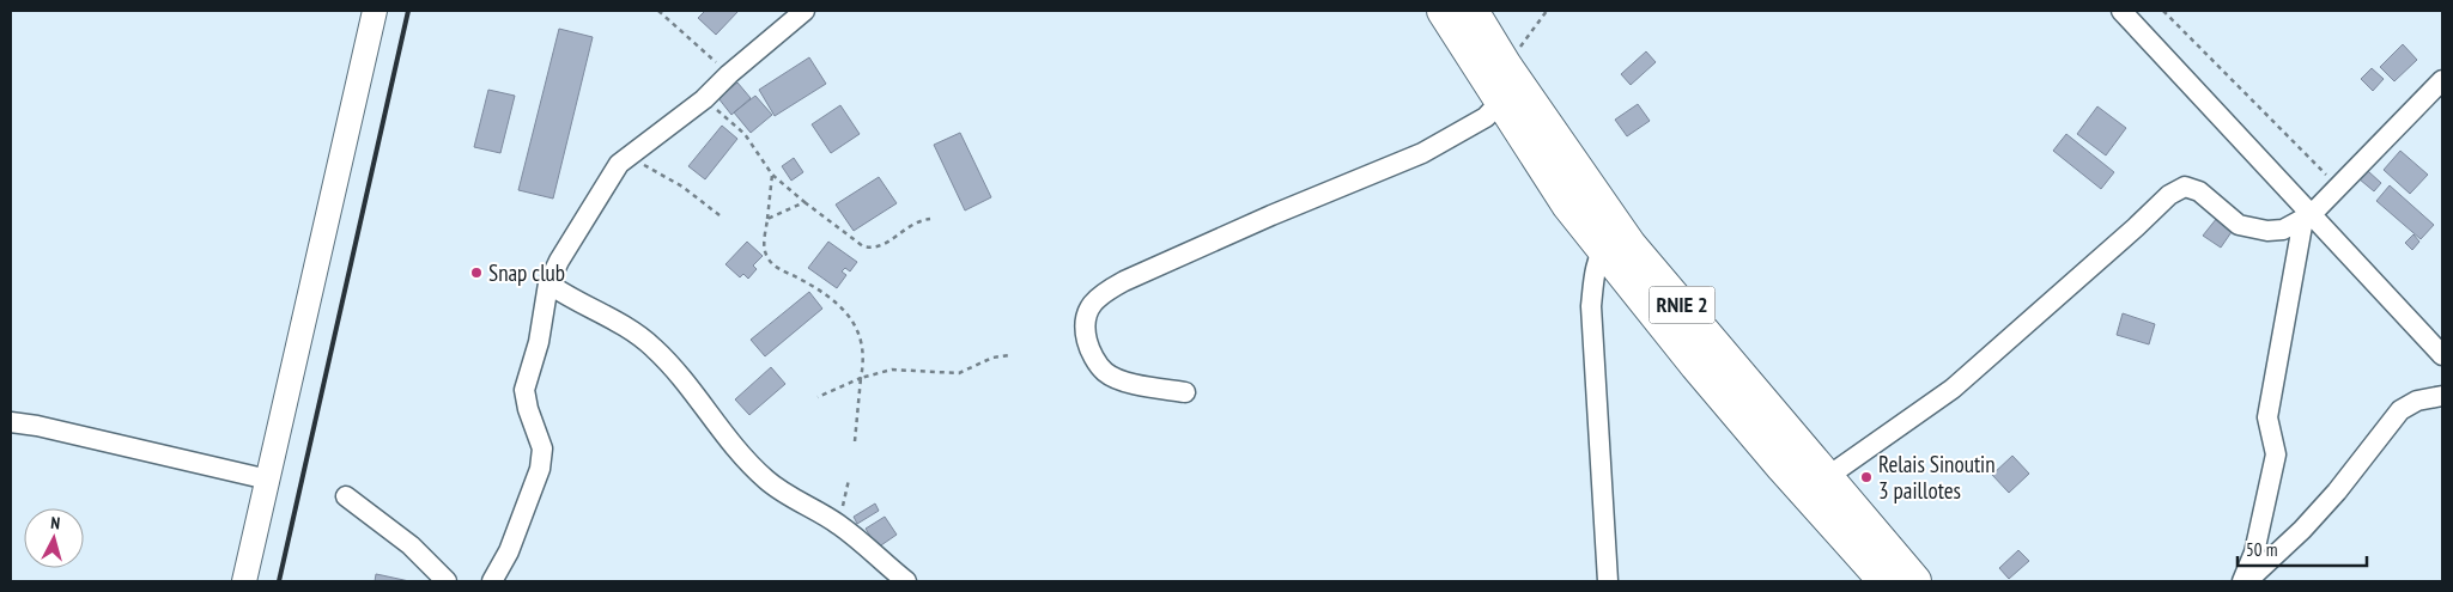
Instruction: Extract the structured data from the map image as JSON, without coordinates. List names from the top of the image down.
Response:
{
  "streets": {
    "highway": ["RNIE 2"]
  },
  "places": ["Snap club", "Relais Sinoutin 3 paillotes"],
  "scale_bar": "50 m",
  "north": "top"
}
